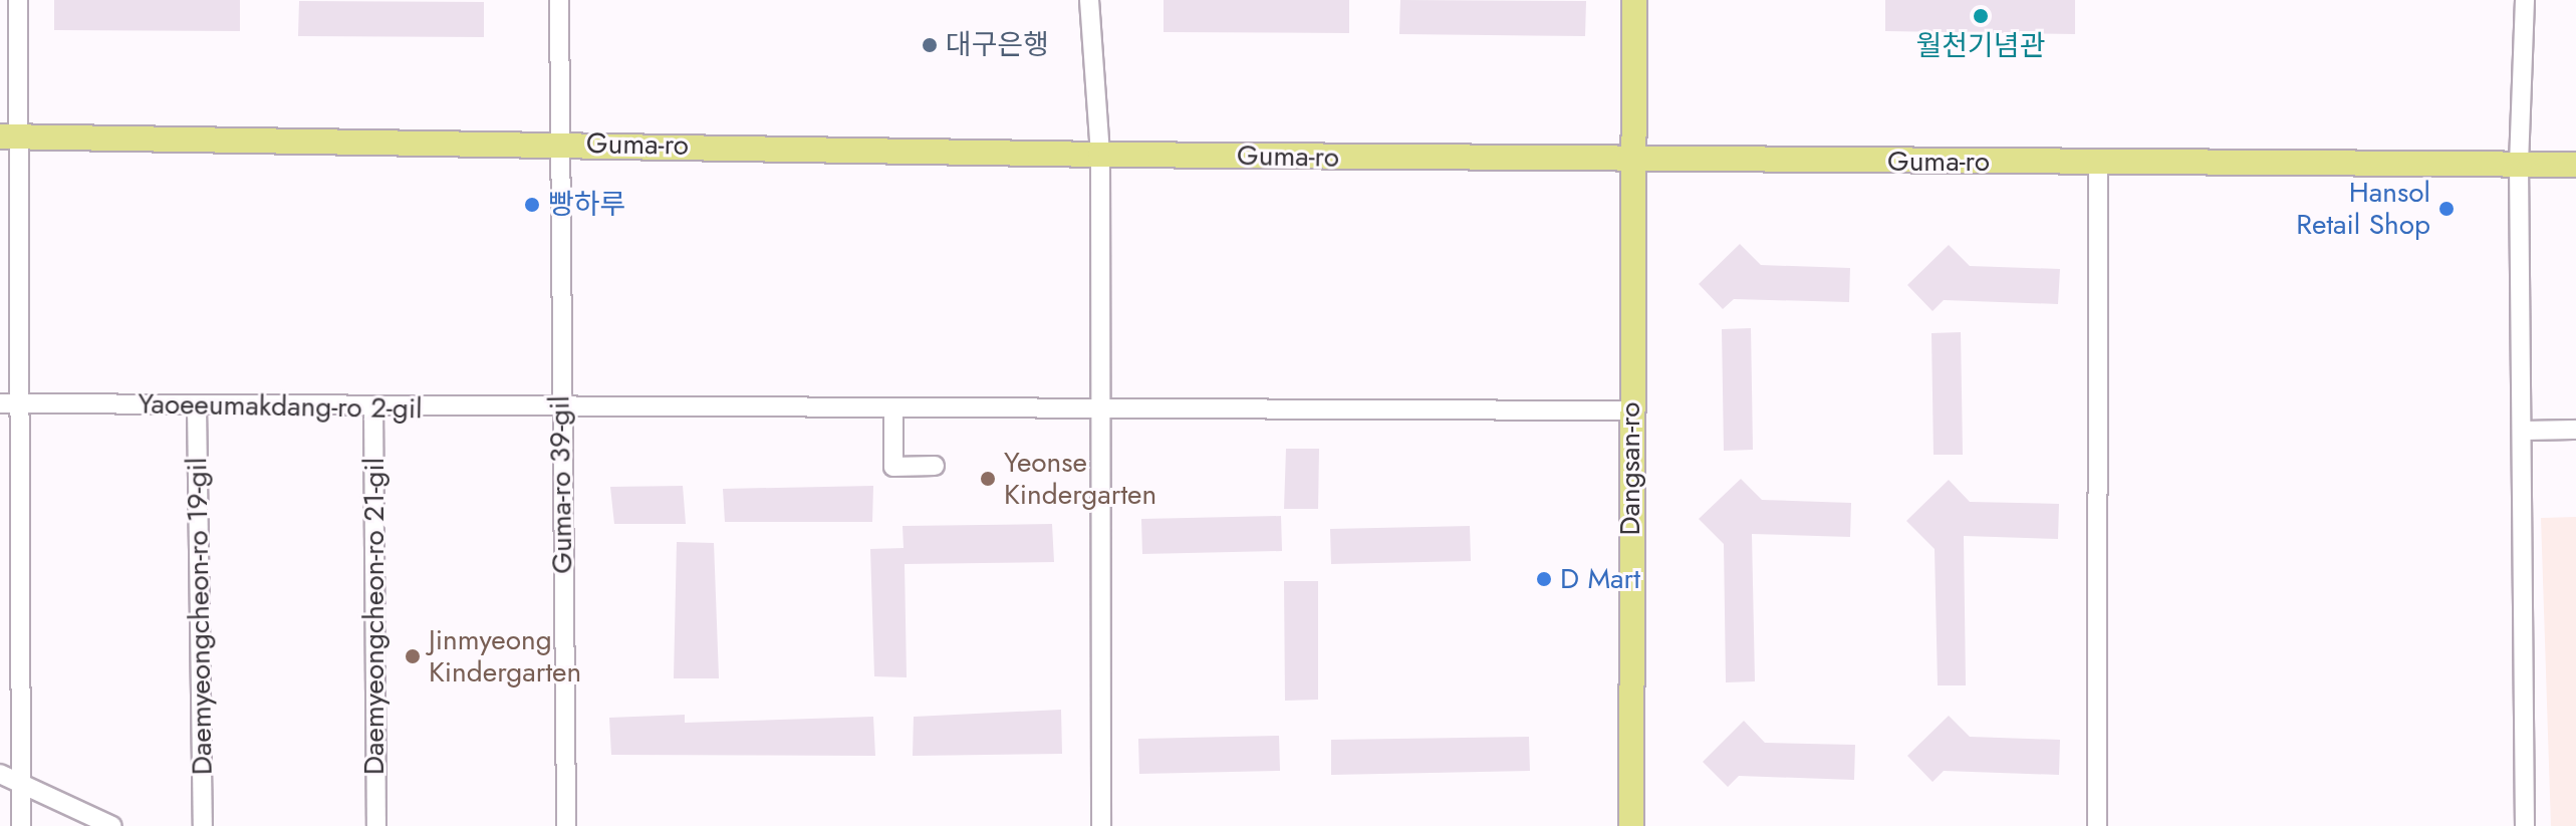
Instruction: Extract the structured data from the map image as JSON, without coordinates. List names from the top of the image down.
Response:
{
  "streets": {
    "main road": ["Guma-ro", "Dangsan-ro"],
    "street": [
      "Yaoeeumakdang-ro 2-gil",
      "Guma-ro 39-gil",
      "Daemyeongcheon-ro 19-gil",
      "Daemyeongcheon-ro 21-gil"
    ]
  },
  "crossings": [
    ["Guma-ro", "Dangsan-ro"],
    ["Guma-ro", "Guma-ro 39-gil"],
    ["Yaoeeumakdang-ro 2-gil", "Dangsan-ro"],
    ["Yaoeeumakdang-ro 2-gil", "Guma-ro 39-gil"],
    ["Yaoeeumakdang-ro 2-gil", "Daemyeongcheon-ro 19-gil"],
    ["Yaoeeumakdang-ro 2-gil", "Daemyeongcheon-ro 21-gil"]
  ],
  "places": [
    "월천기념관",
    "대구은행",
    "빵하루",
    "Hansol Retail Shop",
    "Yeonse Kindergarten",
    "D Mart",
    "Jinmyeong Kindergarten"
  ]
}
